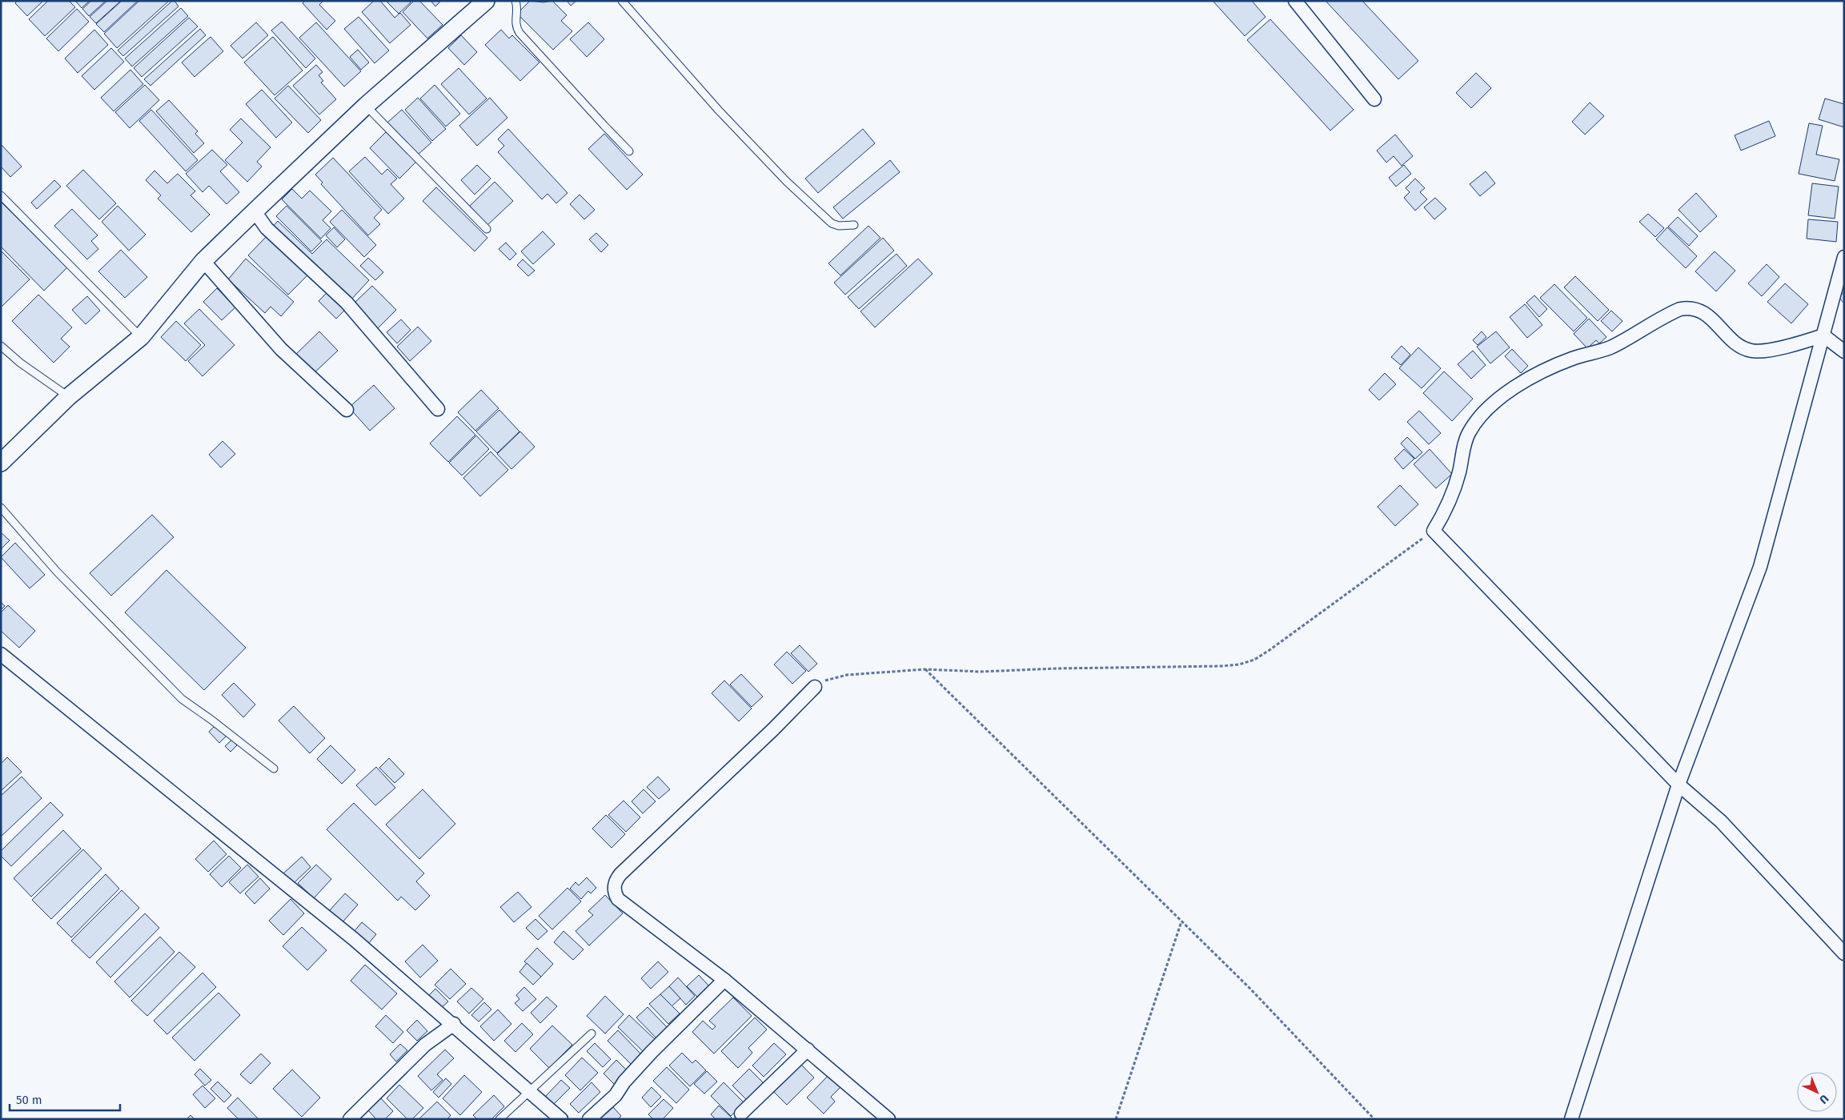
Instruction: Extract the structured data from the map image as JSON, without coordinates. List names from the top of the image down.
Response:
{
  "scale_bar": "50 m",
  "north": "bottom right"
}
